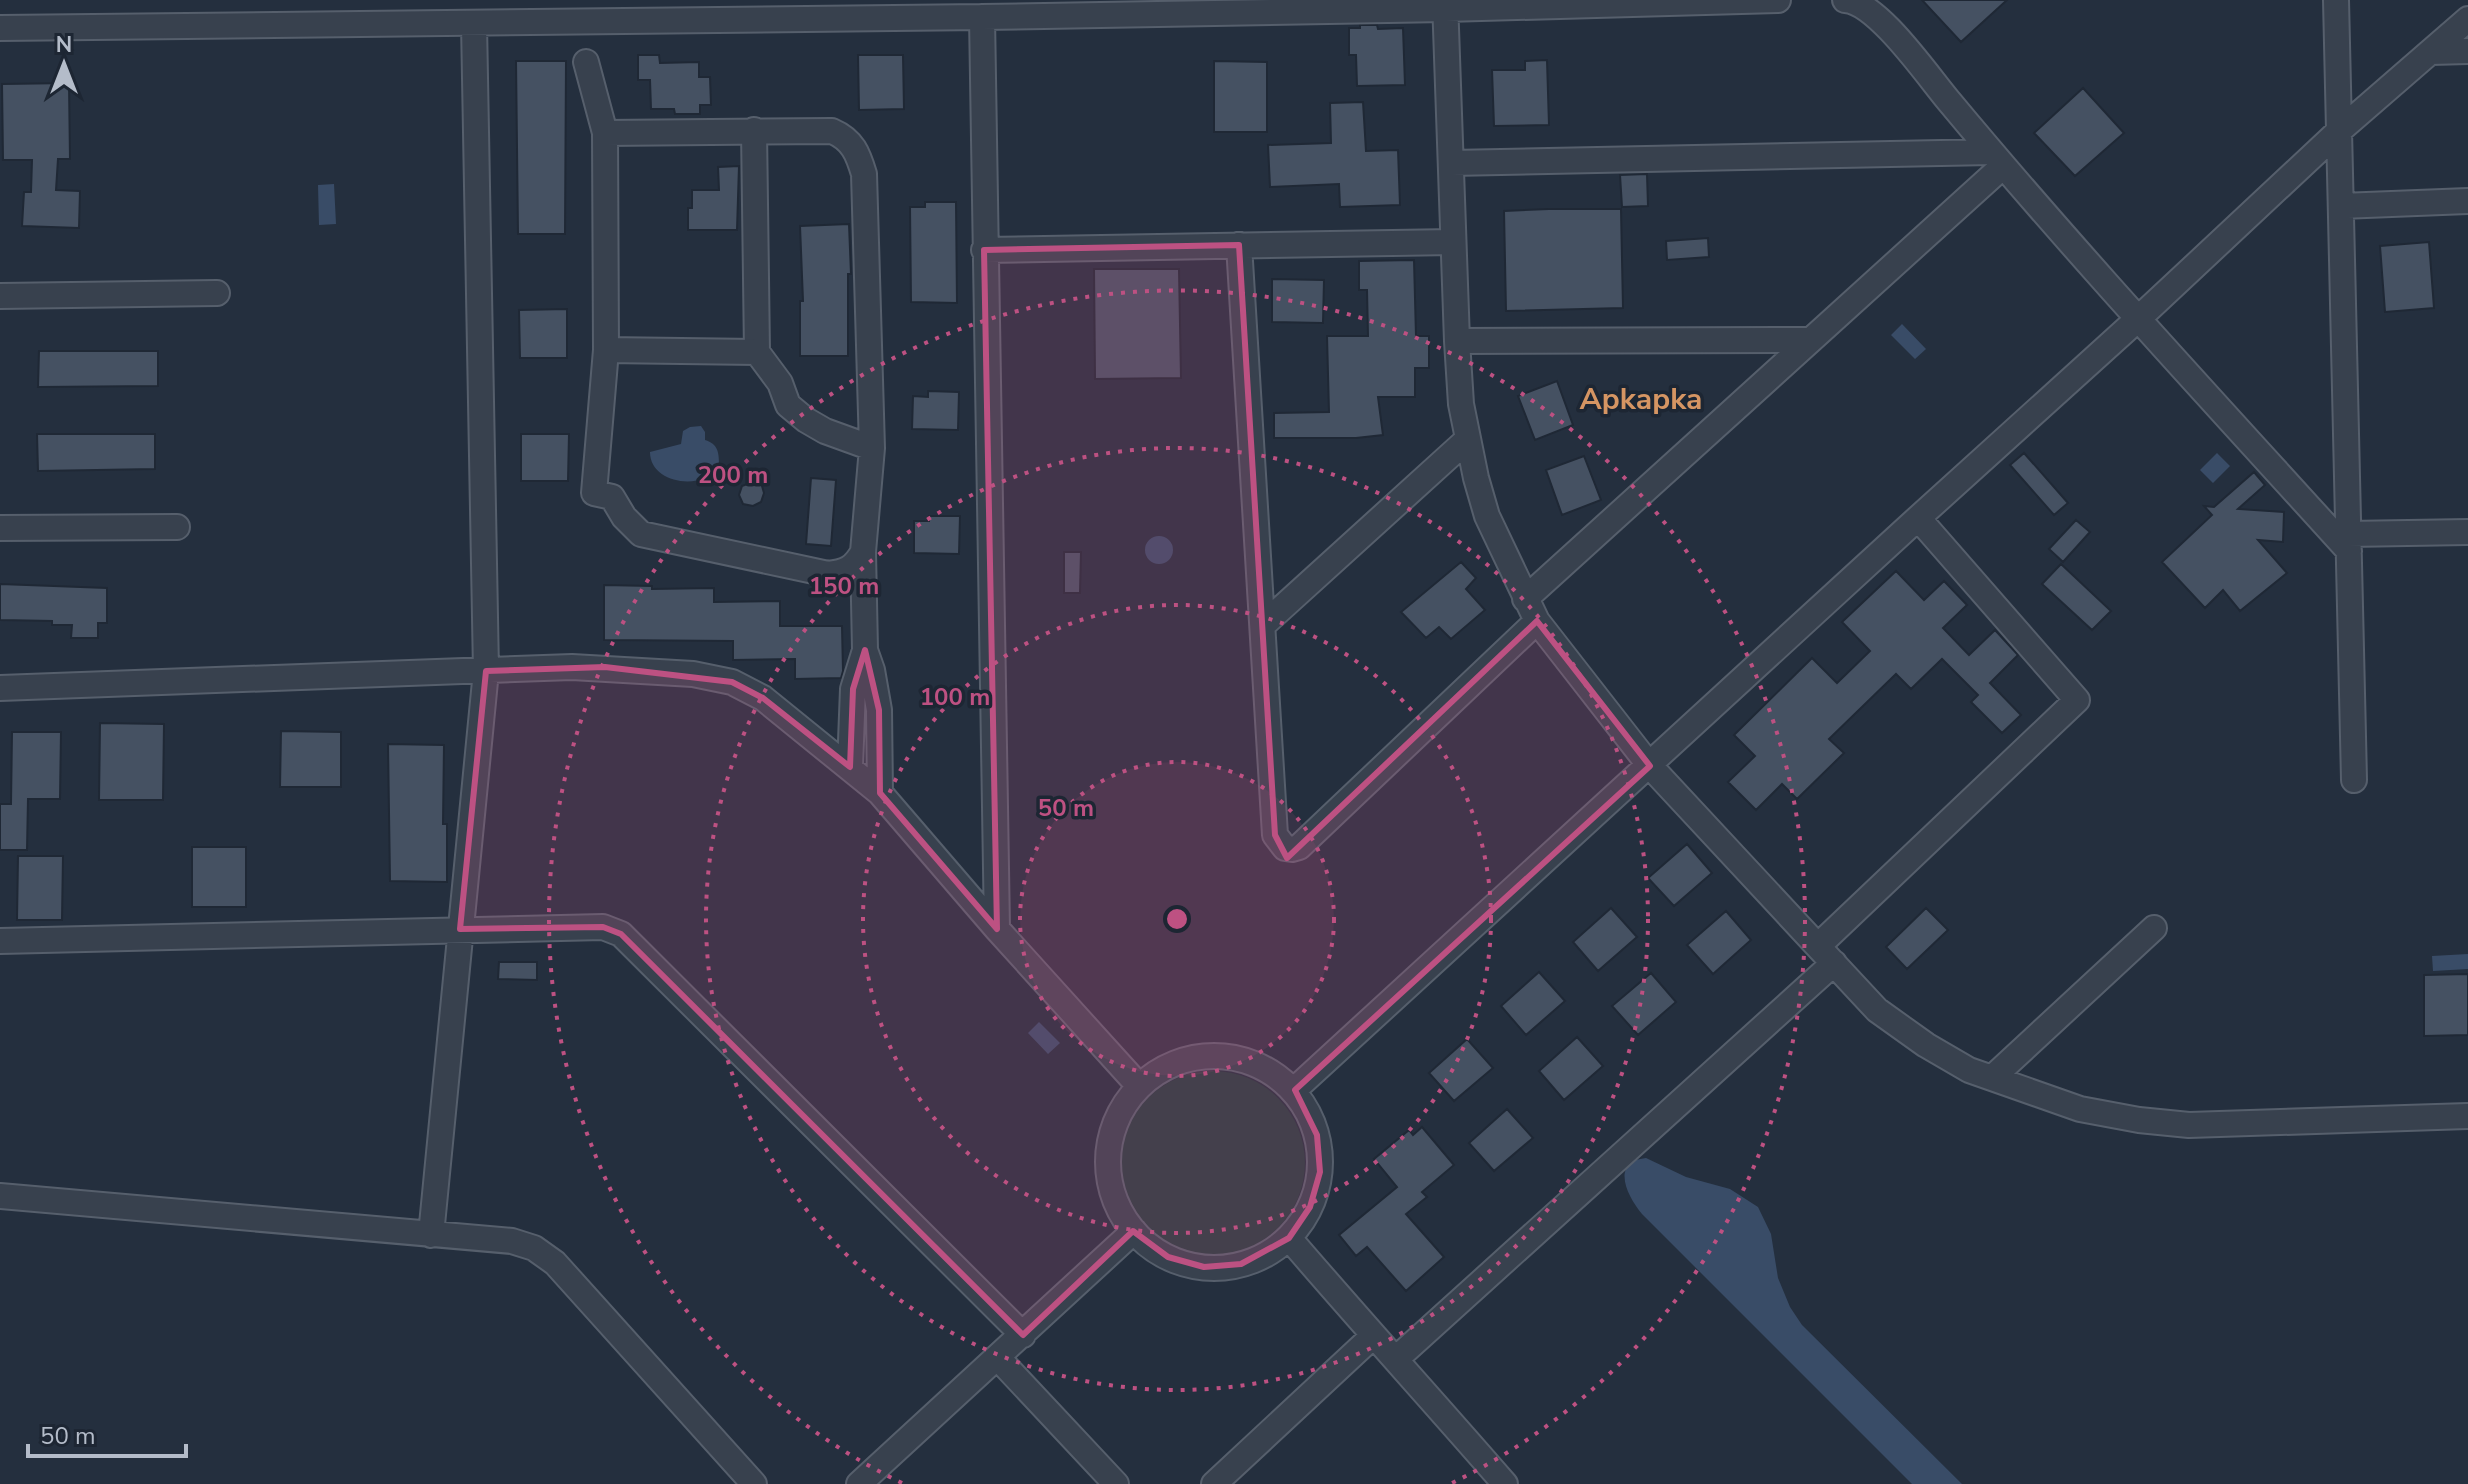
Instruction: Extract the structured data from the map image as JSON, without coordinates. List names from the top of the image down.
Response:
{
  "districts": ["Apkapka"],
  "scale_bar": "50 m",
  "north": "top",
  "rings": [
    "200 m",
    "150 m",
    "100 m",
    "50 m"
  ]
}
